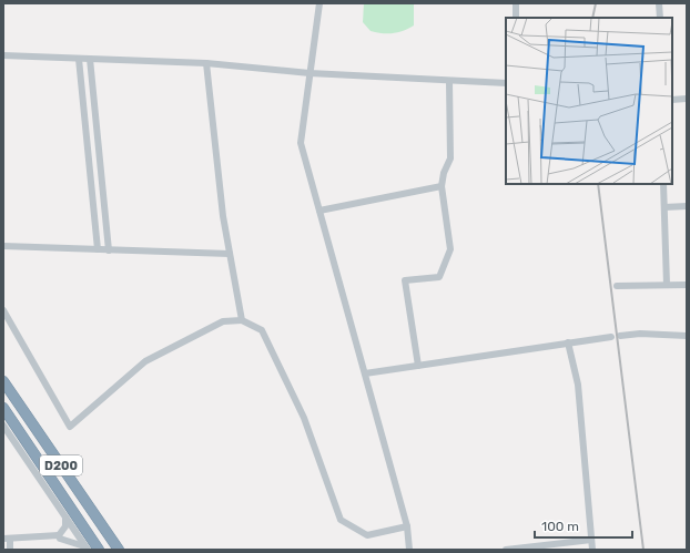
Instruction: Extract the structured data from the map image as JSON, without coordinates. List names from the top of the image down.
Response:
{
  "streets": {
    "highway": ["D200"]
  },
  "scale_bar": "100 m"
}
